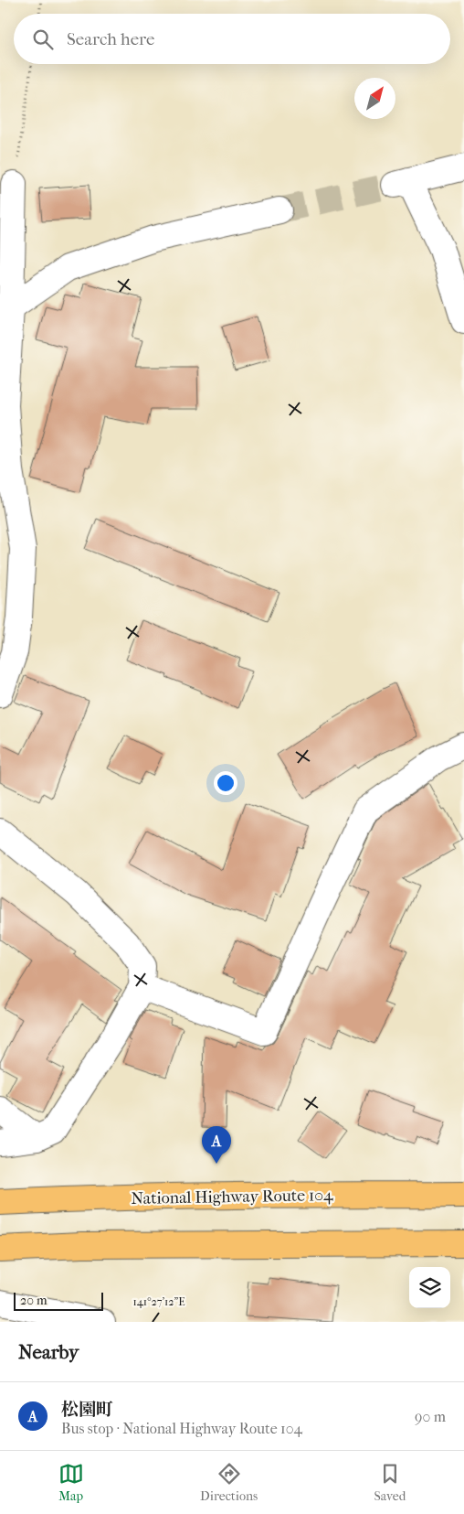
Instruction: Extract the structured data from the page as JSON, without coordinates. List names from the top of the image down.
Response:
{
  "streets": {
    "highway": ["National Highway Route 104"]
  },
  "scale_bar": "20 m",
  "north": "top right",
  "page": {
    "search": "Search here",
    "pins": "A",
    "scale": "20 m",
    "heading": "Nearby",
    "list": [
      {
        "mark": "A",
        "name": "松園町",
        "note": "Bus stop · National Highway Route 104",
        "value": "90 m"
      }
    ],
    "nav": ["Map", "Directions", "Saved"]
  },
  "coordinates": ["141°27'12\"E"]
}
